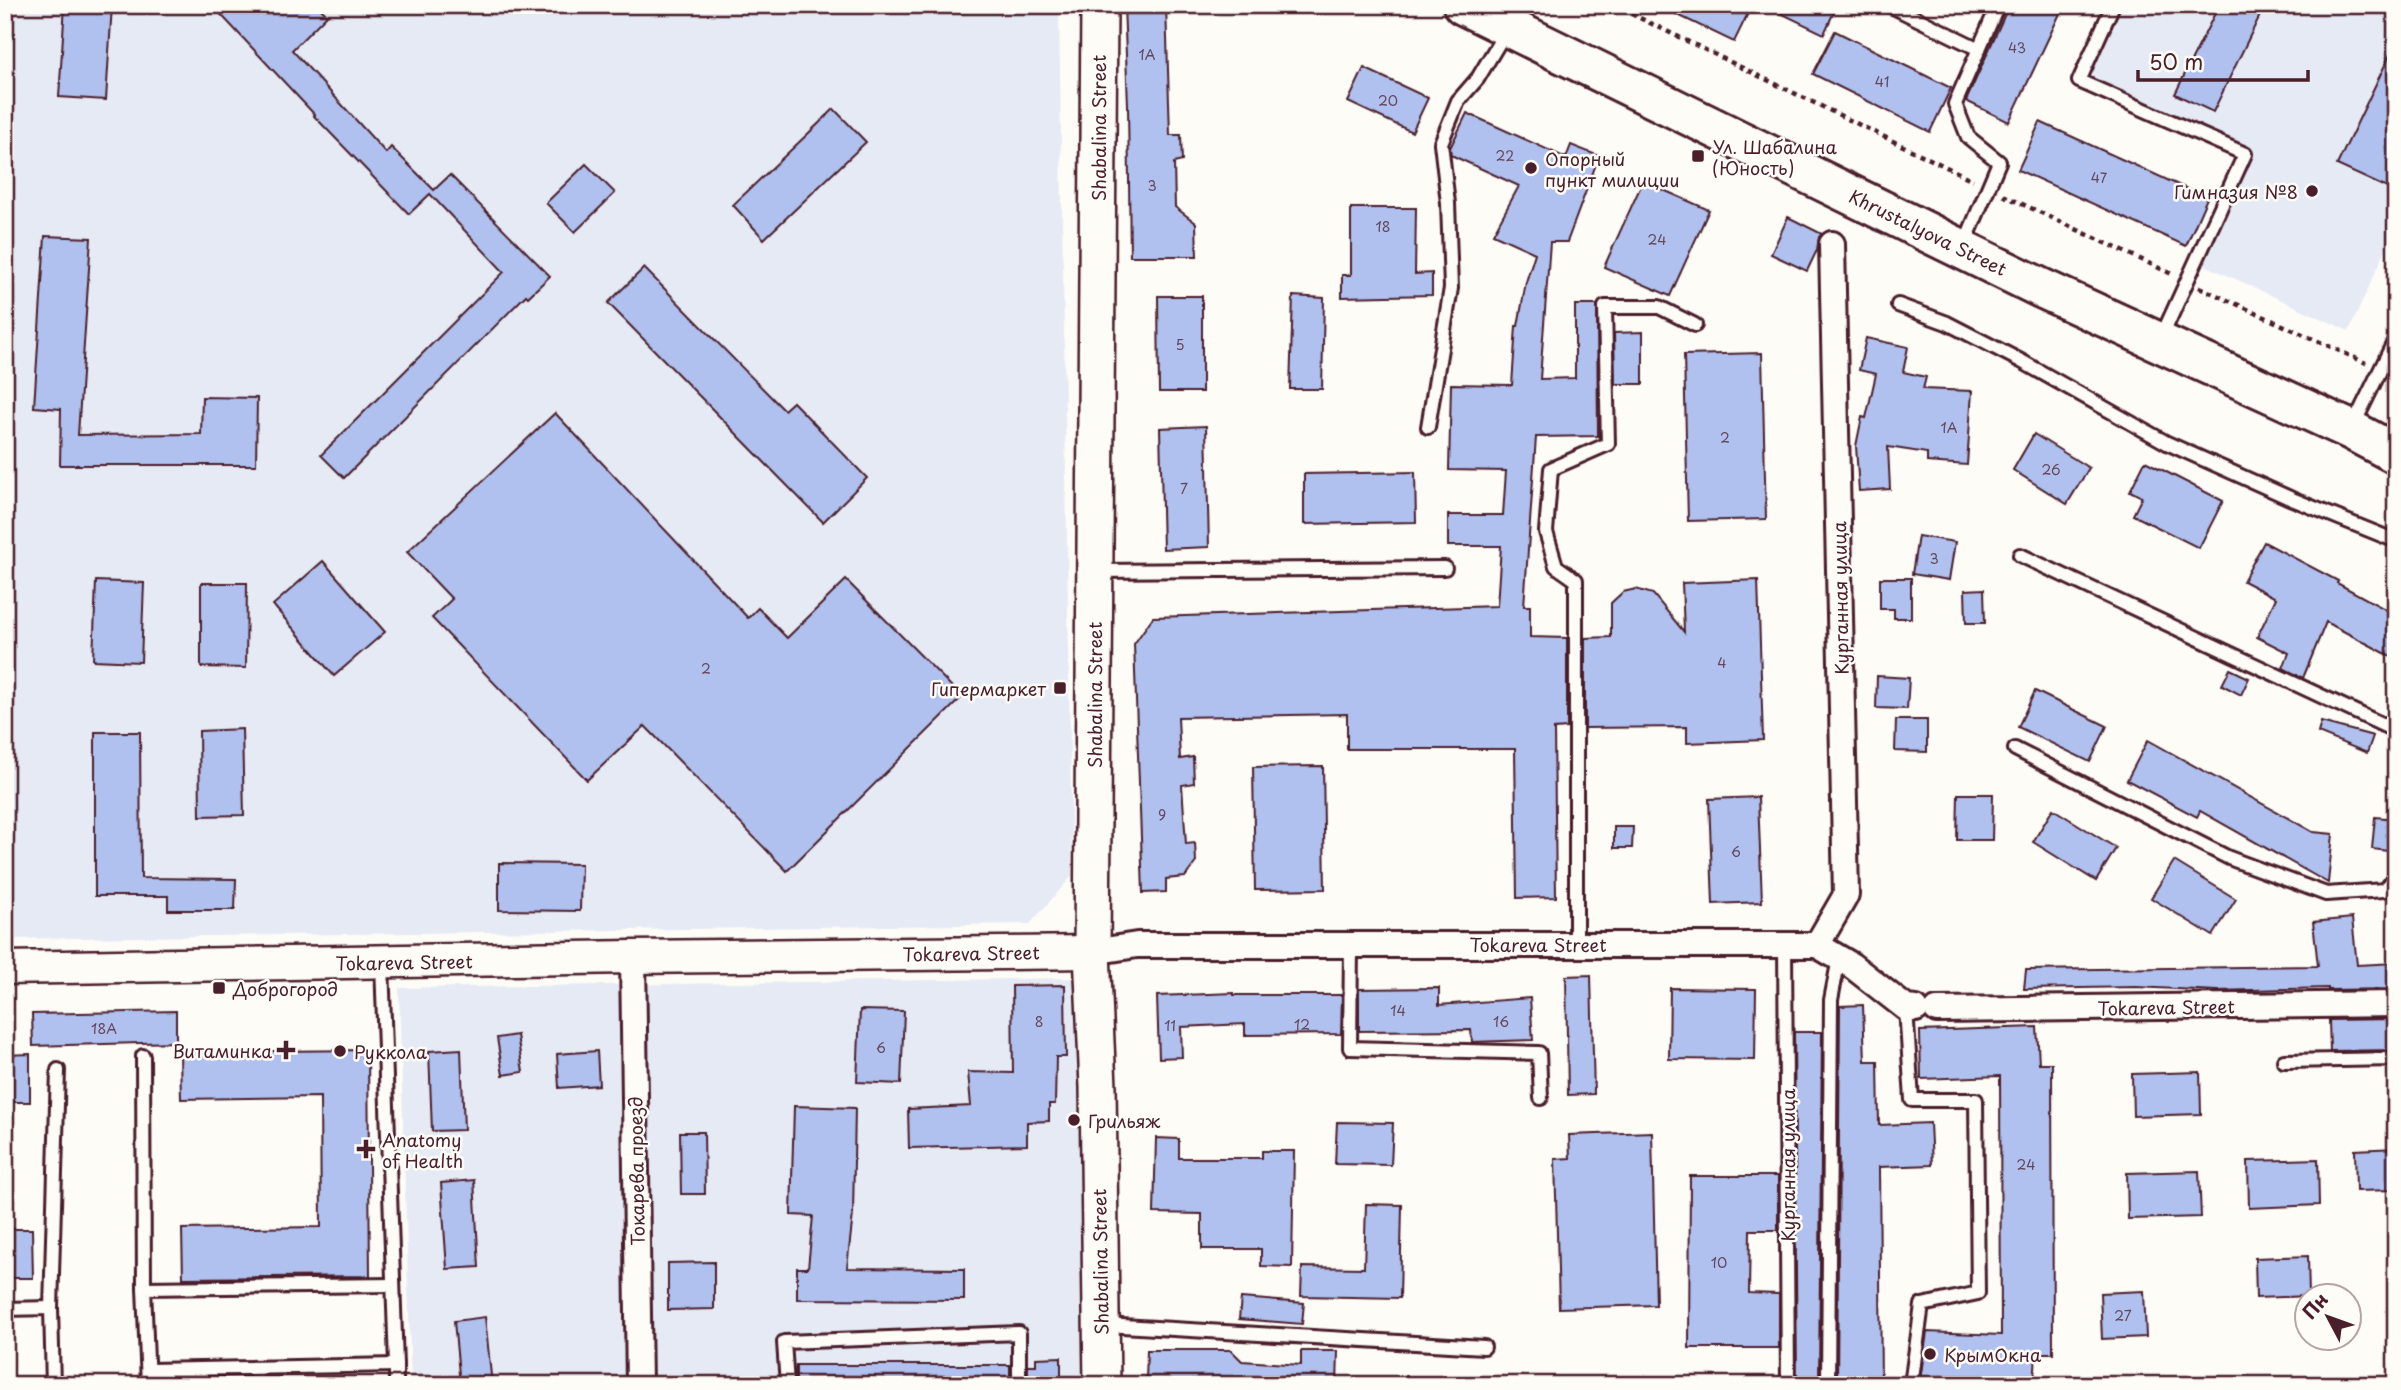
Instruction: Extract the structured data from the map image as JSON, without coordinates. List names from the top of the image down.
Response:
{
  "streets": {
    "main road": ["Shabalina Street", "Khrustalyova Street"],
    "street": ["Курганная улица", "Tokareva Street", "Токарева проезд"]
  },
  "crossings": [
    ["Shabalina Street", "Tokareva Street"],
    ["Курганная улица", "Tokareva Street"],
    ["Tokareva Street", "Токарева проезд"]
  ],
  "places": {
    "transit": ["Ул. Шабалина (Юность)", "Гипермаркет", "Доброгород"],
    "other": [
      "Опорный пункт милиции",
      "Гимназия №8",
      "Руккола",
      "Грильяж",
      "КрымОкна"
    ],
    "health": ["Витаминка", "Anatomy of Health"]
  },
  "house_numbers": [
    "43",
    "1А",
    "41",
    "20",
    "22",
    "47",
    "3",
    "18",
    "24",
    "5",
    "1А",
    "2",
    "26",
    "7",
    "3",
    "4",
    "2",
    "9",
    "6",
    "14",
    "8",
    "16",
    "12",
    "11",
    "18А",
    "6",
    "24",
    "10",
    "27"
  ],
  "scale_bar": "50 m",
  "north": "top left"
}
